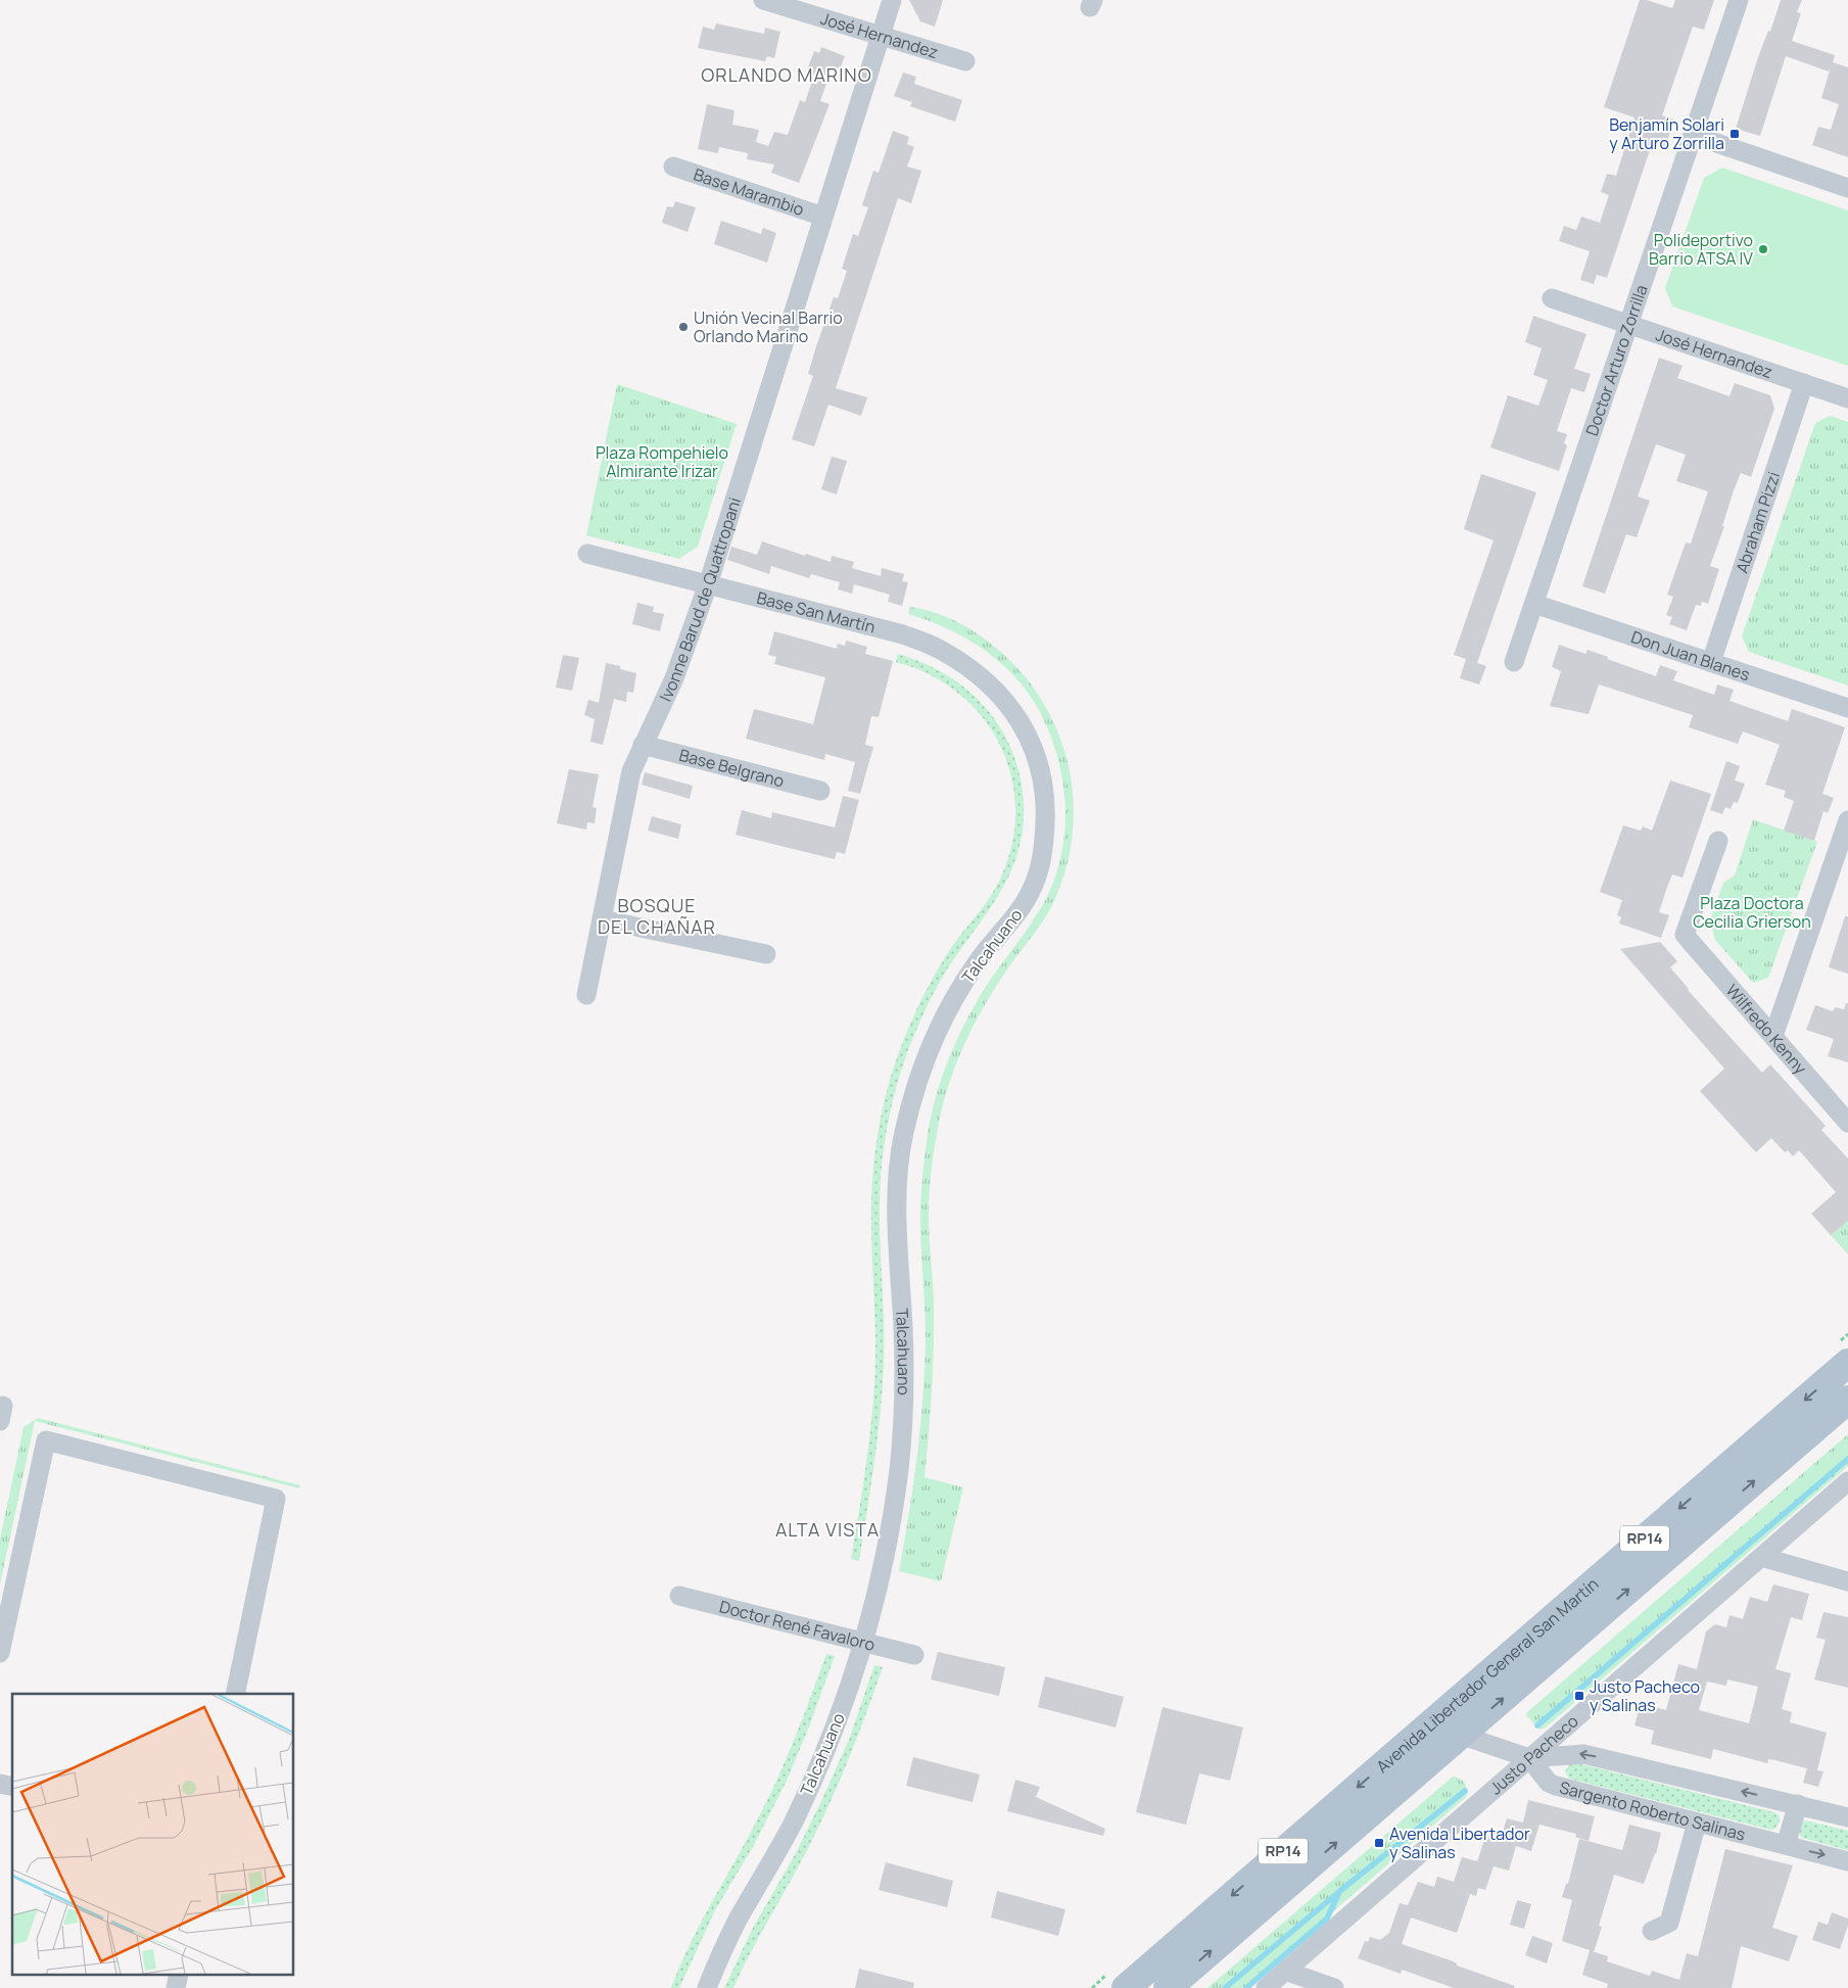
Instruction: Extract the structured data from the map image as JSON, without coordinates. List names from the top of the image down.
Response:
{
  "streets": {
    "main road": ["RP14", "Avenida Libertador General San Martín"],
    "street": [
      "José Hernandez",
      "Base Marambio",
      "Doctor Arturo Zorrilla",
      "Abraham Pizzi",
      "Ivonne Barud de Quattropani",
      "Base San Martín",
      "Don Juan Blanes",
      "Base Belgrano",
      "Talcahuano",
      "Wilfredo Kenny",
      "Doctor René Favaloro",
      "Justo Pacheco",
      "Sargento Roberto Salinas"
    ]
  },
  "crossings": [
    ["José Hernandez", "Doctor Arturo Zorrilla"],
    ["José Hernandez", "Abraham Pizzi"],
    ["José Hernandez", "Ivonne Barud de Quattropani"],
    ["Base Marambio", "Ivonne Barud de Quattropani"],
    ["Doctor Arturo Zorrilla", "Don Juan Blanes"],
    ["Abraham Pizzi", "Don Juan Blanes"],
    ["Ivonne Barud de Quattropani", "Base San Martín"],
    ["Ivonne Barud de Quattropani", "Base Belgrano"],
    ["Base San Martín", "Talcahuano"],
    ["Talcahuano", "Doctor René Favaloro"],
    ["Justo Pacheco", "Sargento Roberto Salinas"]
  ],
  "districts": ["ORLANDO MARINO", "BOSQUE DEL CHAÑAR", "ALTA VISTA"],
  "parks": ["Plaza Rompehielo Almirante Irizar", "Plaza Doctora Cecilia Grierson"],
  "places": {
    "transit": ["Benjamín Solari y Arturo Zorrilla", "Justo Pacheco y Salinas", "Avenida Libertador y Salinas"],
    "other": ["Polideportivo Barrio ATSA IV", "Unión Vecinal Barrio Orlando Marino"]
  }
}
